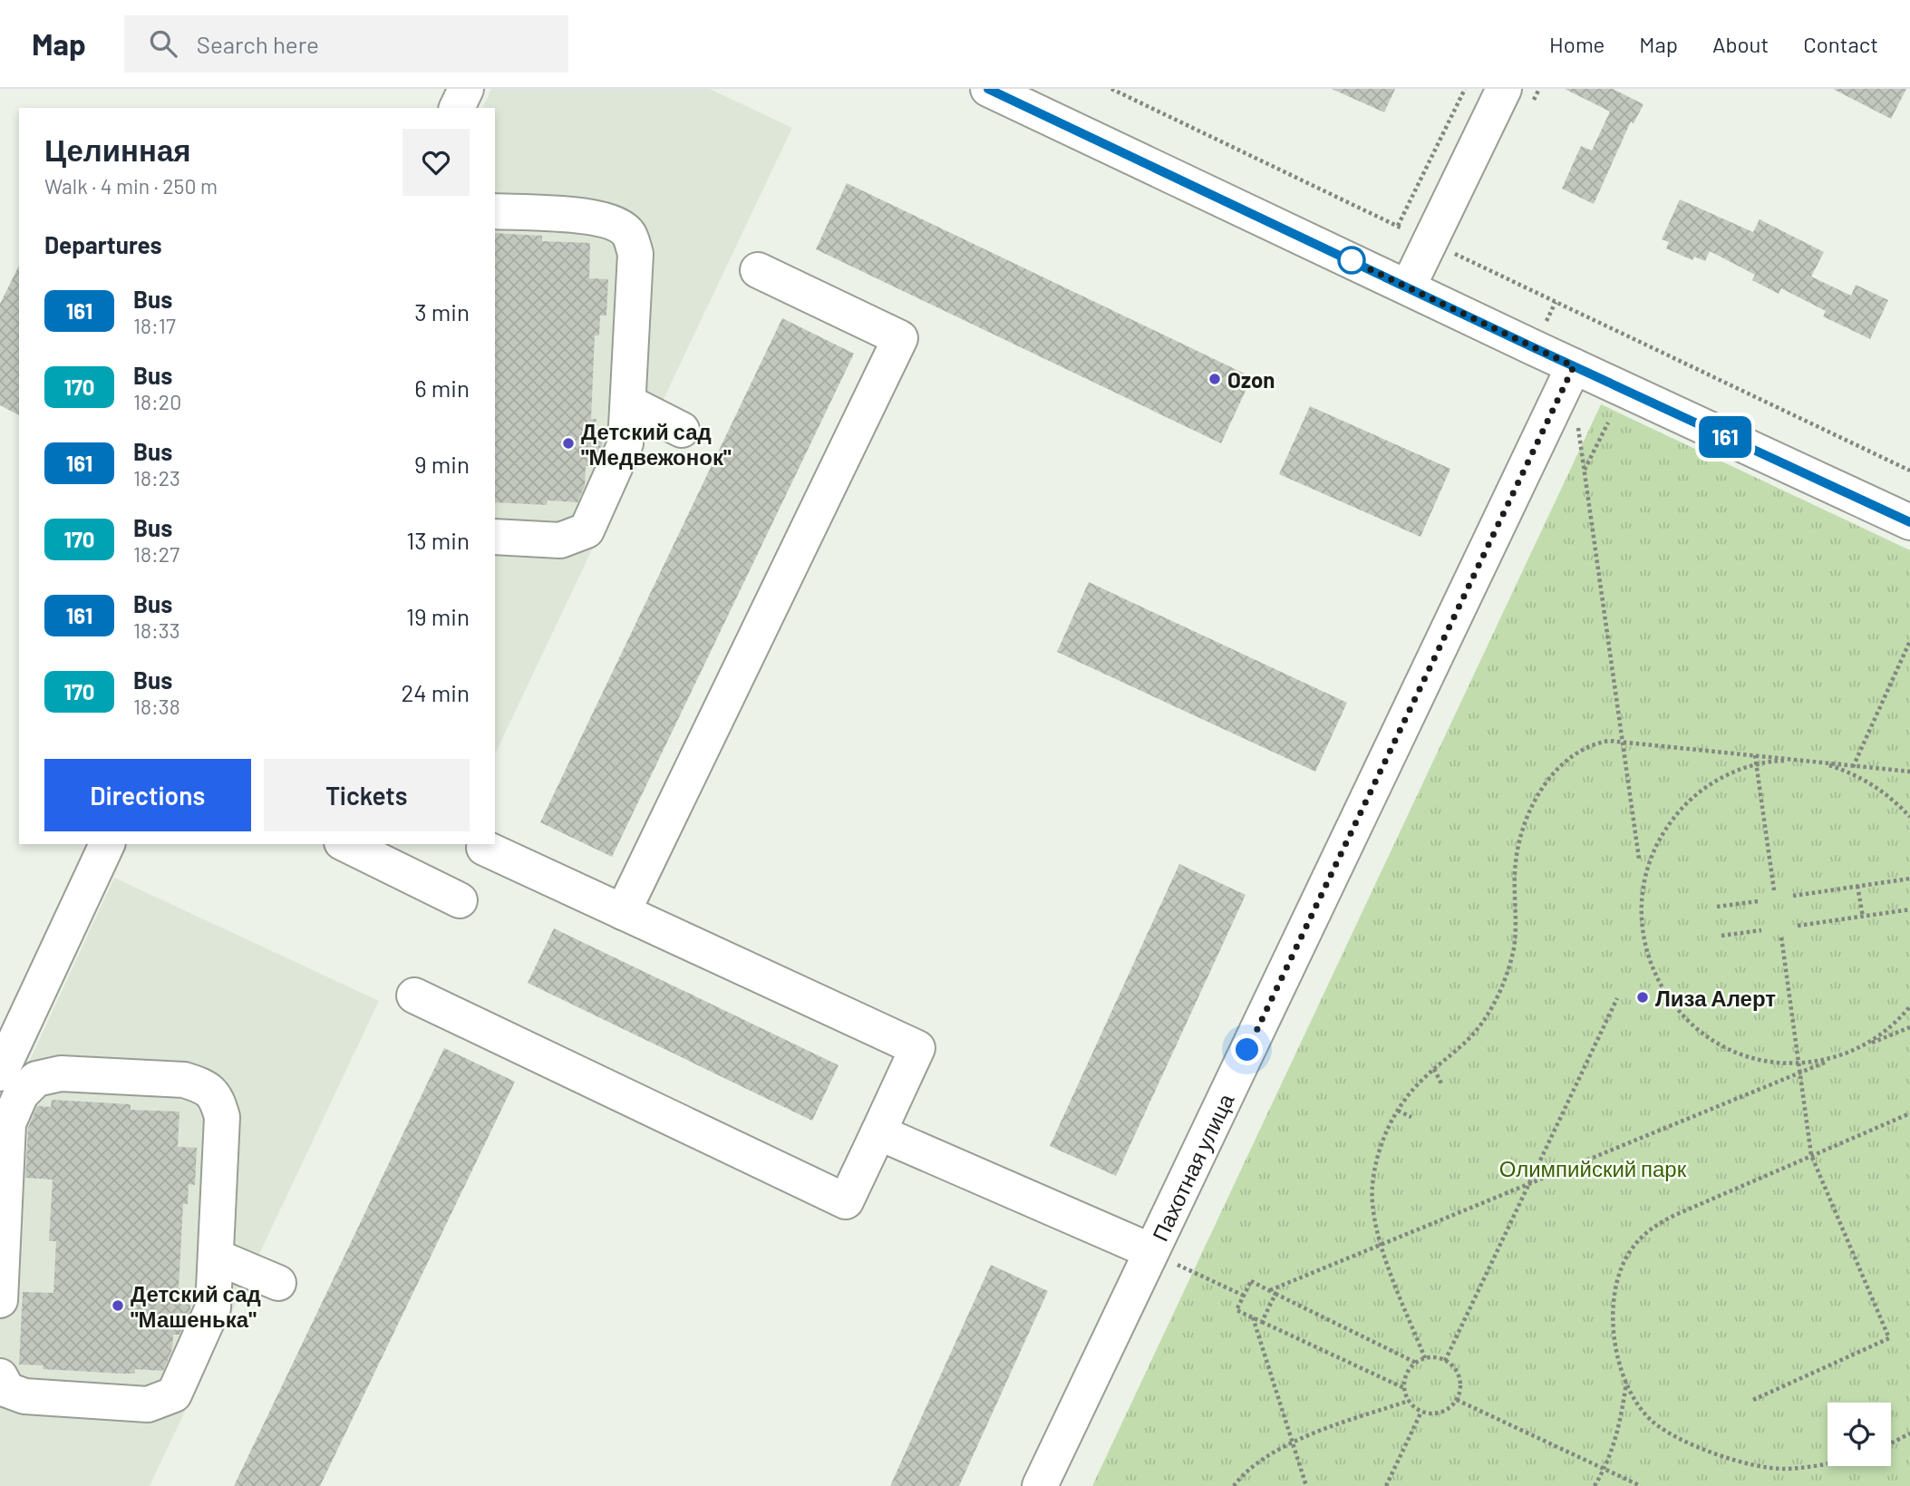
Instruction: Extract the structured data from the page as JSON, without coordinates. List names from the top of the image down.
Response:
{
  "streets": {
    "street": ["Пахотная улица"]
  },
  "parks": ["Олимпийский парк"],
  "places": [
    "Ozon",
    "Детский сад \"Медвежонок\"",
    "Лиза Алерт",
    "Детский сад \"Машенька\""
  ],
  "lines": ["bus line 161"],
  "page": {
    "header": "Map",
    "search": "Search here",
    "nav": [
      "Home",
      "Map",
      "About",
      "Contact"
    ],
    "on_map": "161",
    "heading": [
      ["Целинная", "Walk · 4 min · 250 m"],
      "Departures"
    ],
    "list": [
      {
        "mark": "161",
        "name": "Bus",
        "note": "18:17",
        "value": "3 min"
      },
      {
        "mark": "170",
        "name": "Bus",
        "note": "18:20",
        "value": "6 min"
      },
      {
        "mark": "161",
        "name": "Bus",
        "note": "18:23",
        "value": "9 min"
      },
      {
        "mark": "170",
        "name": "Bus",
        "note": "18:27",
        "value": "13 min"
      },
      {
        "mark": "161",
        "name": "Bus",
        "note": "18:33",
        "value": "19 min"
      },
      {
        "mark": "170",
        "name": "Bus",
        "note": "18:38",
        "value": "24 min"
      }
    ],
    "buttons": ["Directions", "Tickets"]
  }
}
